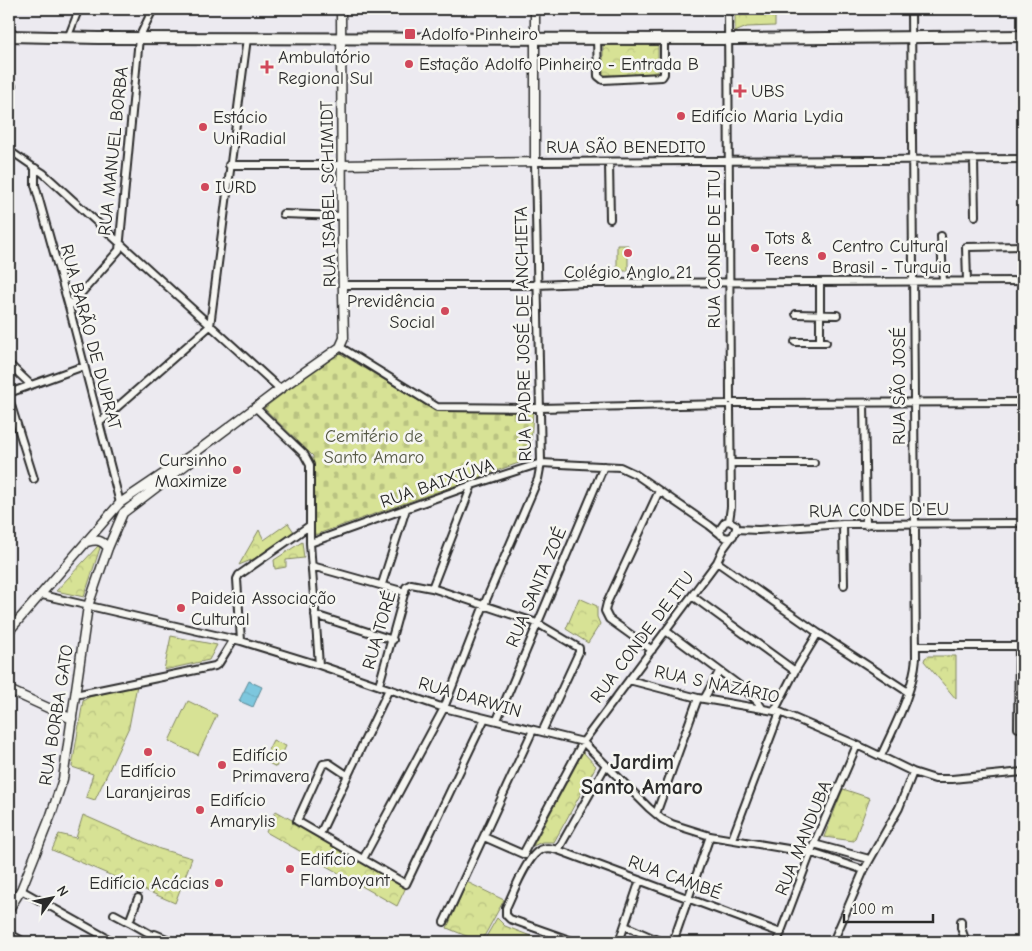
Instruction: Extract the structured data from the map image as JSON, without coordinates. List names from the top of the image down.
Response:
{
  "streets": {
    "street": [
      "RUA SÃO BENEDITO",
      "RUA MANUEL BORBA",
      "RUA ISABEL SCHIMIDT",
      "RUA CONDE DE ITU",
      "RUA PADRE JOSÉ DE ANCHIETA",
      "RUA BARÃO DE DUPRAT",
      "RUA SÃO JOSÉ",
      "RUA BAIXIÚVA",
      "RUA CONDE D'EU",
      "RUA SANTA ZOÉ",
      "RUA TORÉ",
      "RUA S NAZÁRIO",
      "RUA DARWIN",
      "RUA BORBA GATO",
      "RUA MANDUBA",
      "RUA CAMBÉ"
    ]
  },
  "crossings": [
    ["RUA SÃO BENEDITO", "RUA ISABEL SCHIMIDT"],
    ["RUA SÃO BENEDITO", "RUA CONDE DE ITU"],
    ["RUA SÃO BENEDITO", "RUA PADRE JOSÉ DE ANCHIETA"],
    ["RUA SÃO BENEDITO", "RUA SÃO JOSÉ"],
    ["RUA MANUEL BORBA", "RUA BARÃO DE DUPRAT"],
    ["RUA CONDE DE ITU", "RUA CONDE D'EU"],
    ["RUA CONDE DE ITU", "RUA S NAZÁRIO"],
    ["RUA CONDE DE ITU", "RUA DARWIN"],
    ["RUA PADRE JOSÉ DE ANCHIETA", "RUA BAIXIÚVA"],
    ["RUA PADRE JOSÉ DE ANCHIETA", "RUA DARWIN"],
    ["RUA BARÃO DE DUPRAT", "RUA BORBA GATO"],
    ["RUA SÃO JOSÉ", "RUA CONDE D'EU"],
    ["RUA SÃO JOSÉ", "RUA S NAZÁRIO"],
    ["RUA BAIXIÚVA", "RUA SANTA ZOÉ"],
    ["RUA SANTA ZOÉ", "RUA DARWIN"],
    ["RUA TORÉ", "RUA DARWIN"],
    ["RUA S NAZÁRIO", "RUA MANDUBA"],
    ["RUA DARWIN", "RUA BORBA GATO"],
    ["RUA MANDUBA", "RUA CAMBÉ"]
  ],
  "districts": ["Jardim Santo Amaro"],
  "parks": ["Cemitério de Santo Amaro"],
  "places": {
    "transit": ["Adolfo Pinheiro"],
    "other": [
      "Estação Adolfo Pinheiro - Entrada B",
      "Edifício Maria Lydia",
      "Estácio UniRadial",
      "IURD",
      "Tots & Teens",
      "Colégio Anglo 21",
      "Centro Cultural Brasil - Turquia",
      "Previdência Social",
      "Cursinho Maximize",
      "Paideia Associação Cultural",
      "Edifício Laranjeiras",
      "Edifício Primavera",
      "Edifício Amarylis",
      "Edifício Flamboyant",
      "Edifício Acácias"
    ],
    "health": ["Ambulatório Regional Sul", "UBS"]
  },
  "scale_bar": "100 m",
  "north": "top right"
}
